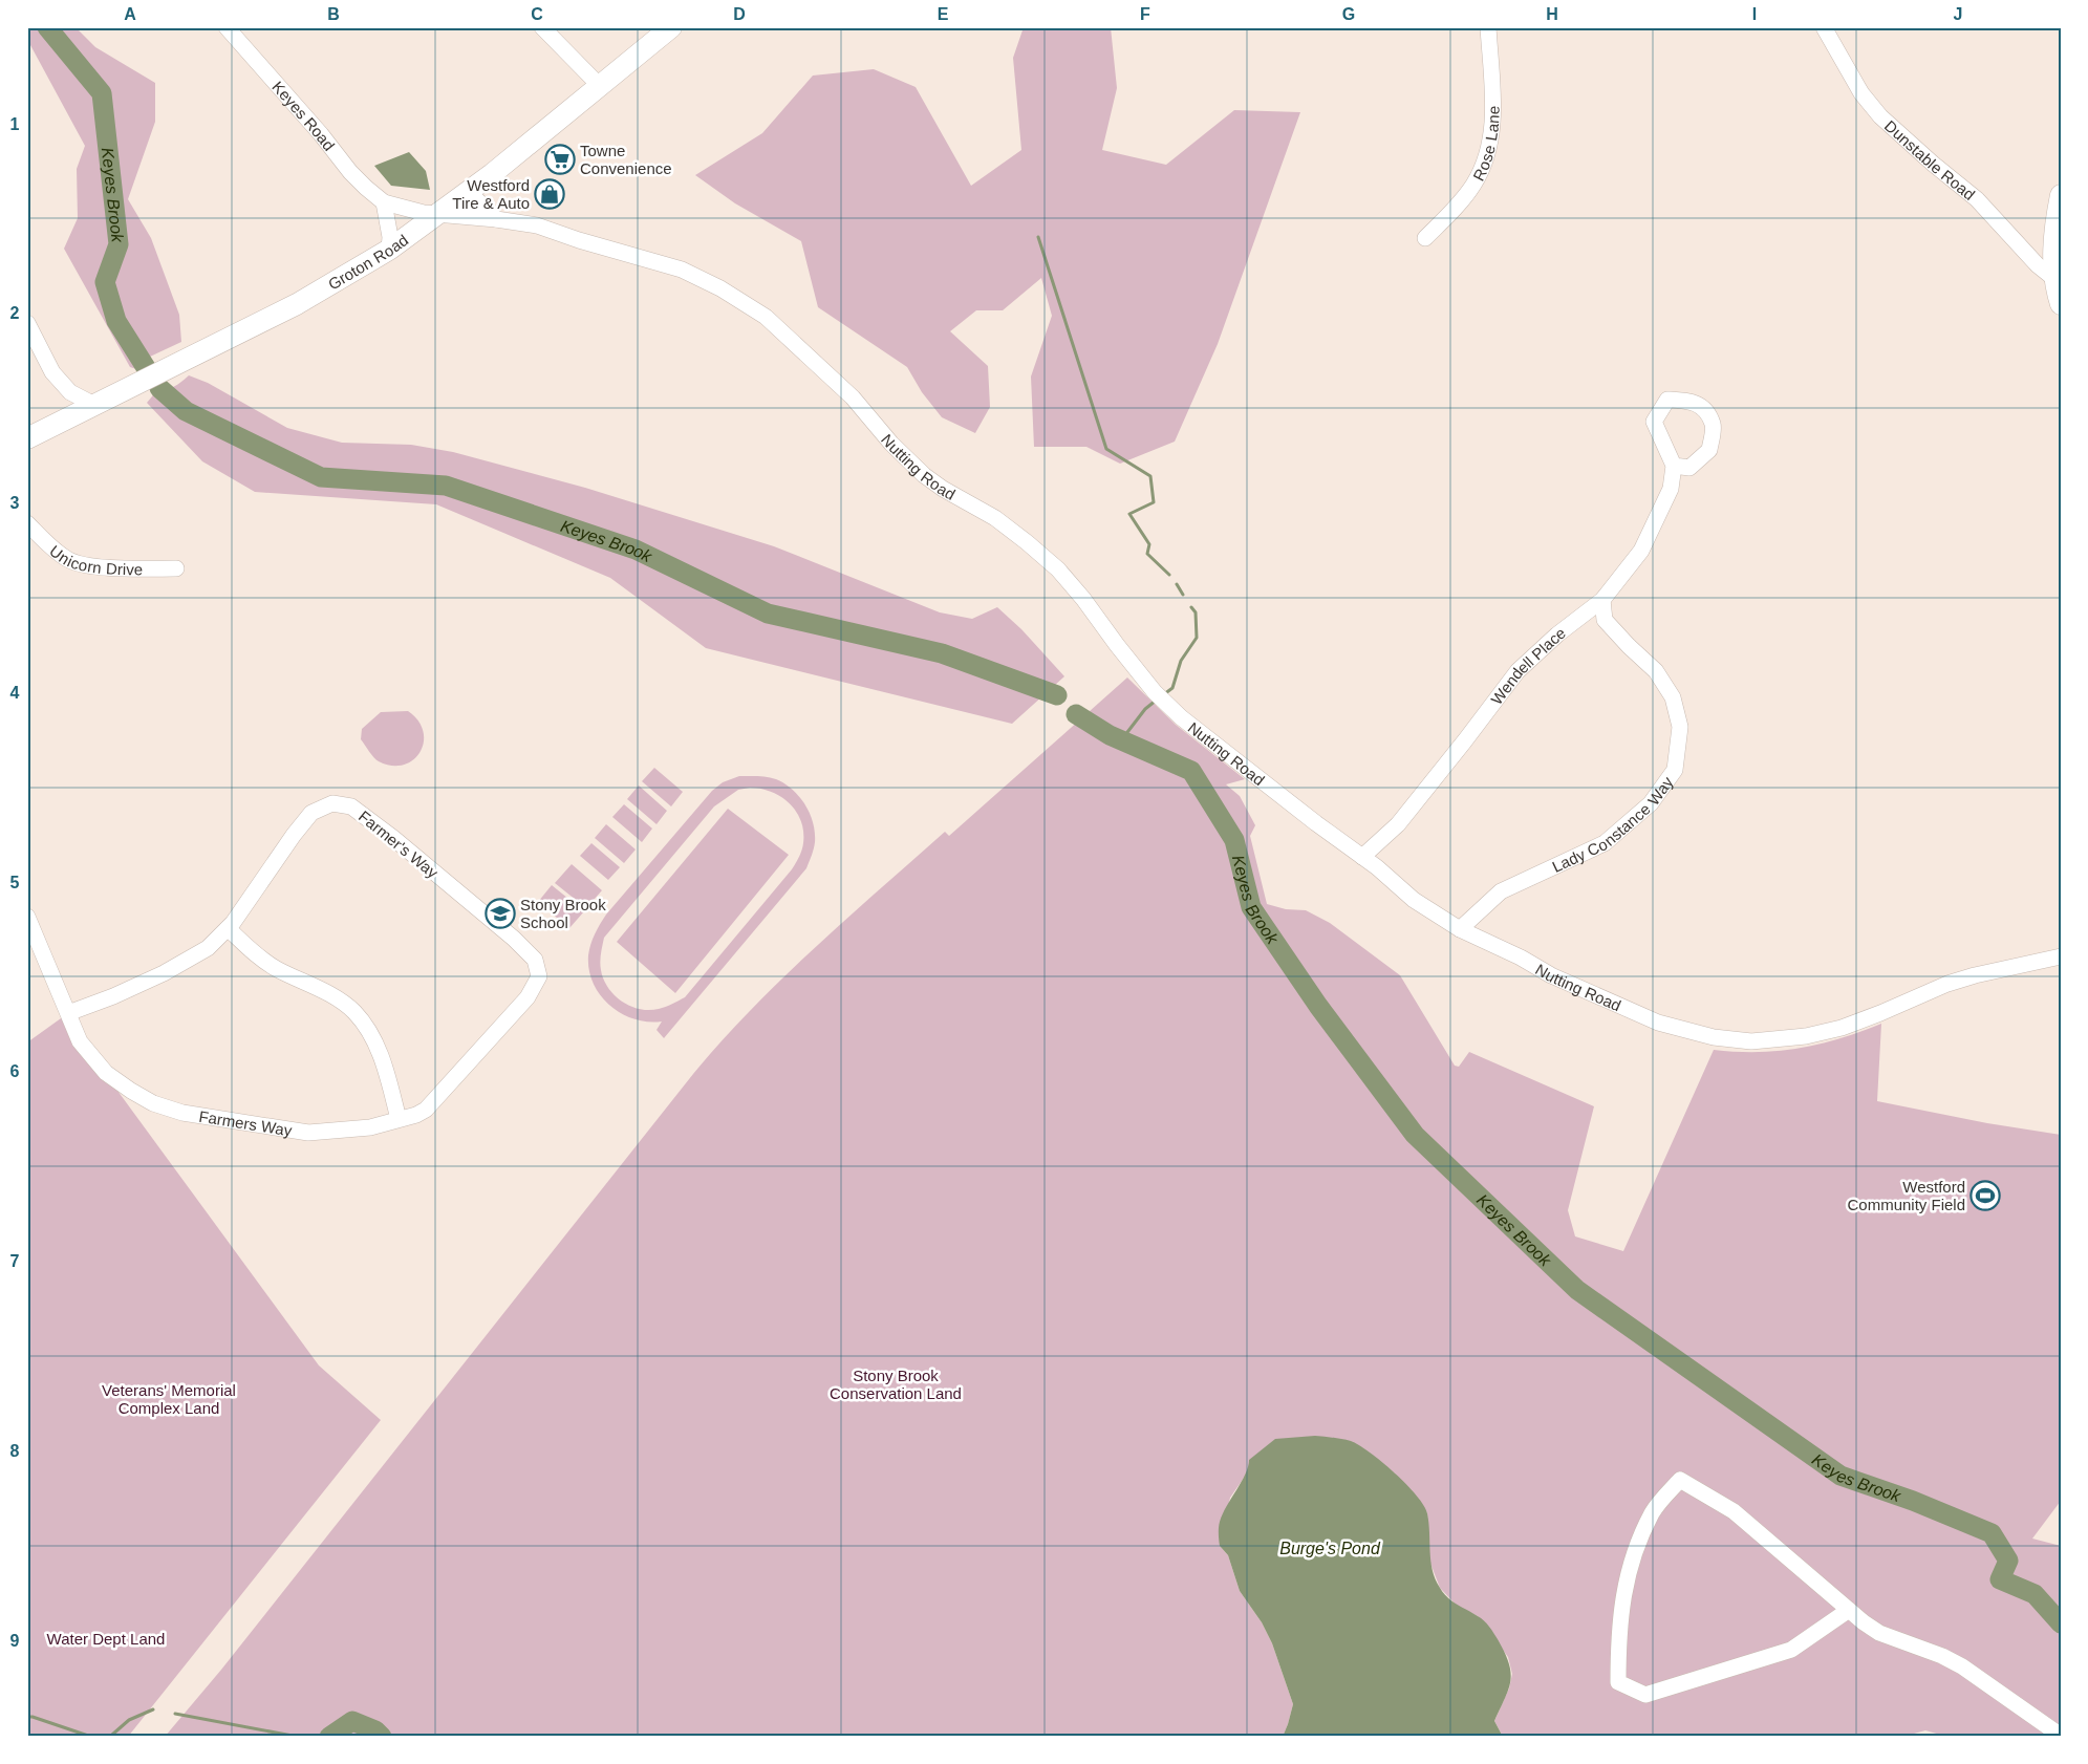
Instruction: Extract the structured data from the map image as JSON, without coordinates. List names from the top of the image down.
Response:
{
  "streets": {
    "main road": ["Groton Road"],
    "street": [
      "Keyes Road",
      "Rose Lane",
      "Dunstable Road",
      "Nutting Road",
      "Unicorn Drive",
      "Wendell Place",
      "Lady Constance Way",
      "Farmer's Way",
      "Farmers Way"
    ]
  },
  "crossings": [
    ["Keyes Road", "Groton Road"],
    ["Keyes Road", "Nutting Road"],
    ["Groton Road", "Nutting Road"],
    ["Nutting Road", "Wendell Place"],
    ["Nutting Road", "Lady Constance Way"],
    ["Wendell Place", "Lady Constance Way"],
    ["Farmer's Way", "Farmers Way"]
  ],
  "water": ["Keyes Brook", "Burge's Pond"],
  "parks": ["Stony Brook Conservation Land", "Veterans' Memorial Complex Land", "Water Dept Land"],
  "places": {
    "supermarket": ["Towne Convenience"],
    "shop": ["Westford Tire & Auto"],
    "school or university": ["Stony Brook School"],
    "sports": ["Westford Community Field"]
  },
  "grid": {
    "columns": [
      "A",
      "B",
      "C",
      "D",
      "E",
      "F",
      "G",
      "H",
      "I",
      "J"
    ],
    "rows": [
      "1",
      "2",
      "3",
      "4",
      "5",
      "6",
      "7",
      "8",
      "9"
    ]
  }
}
